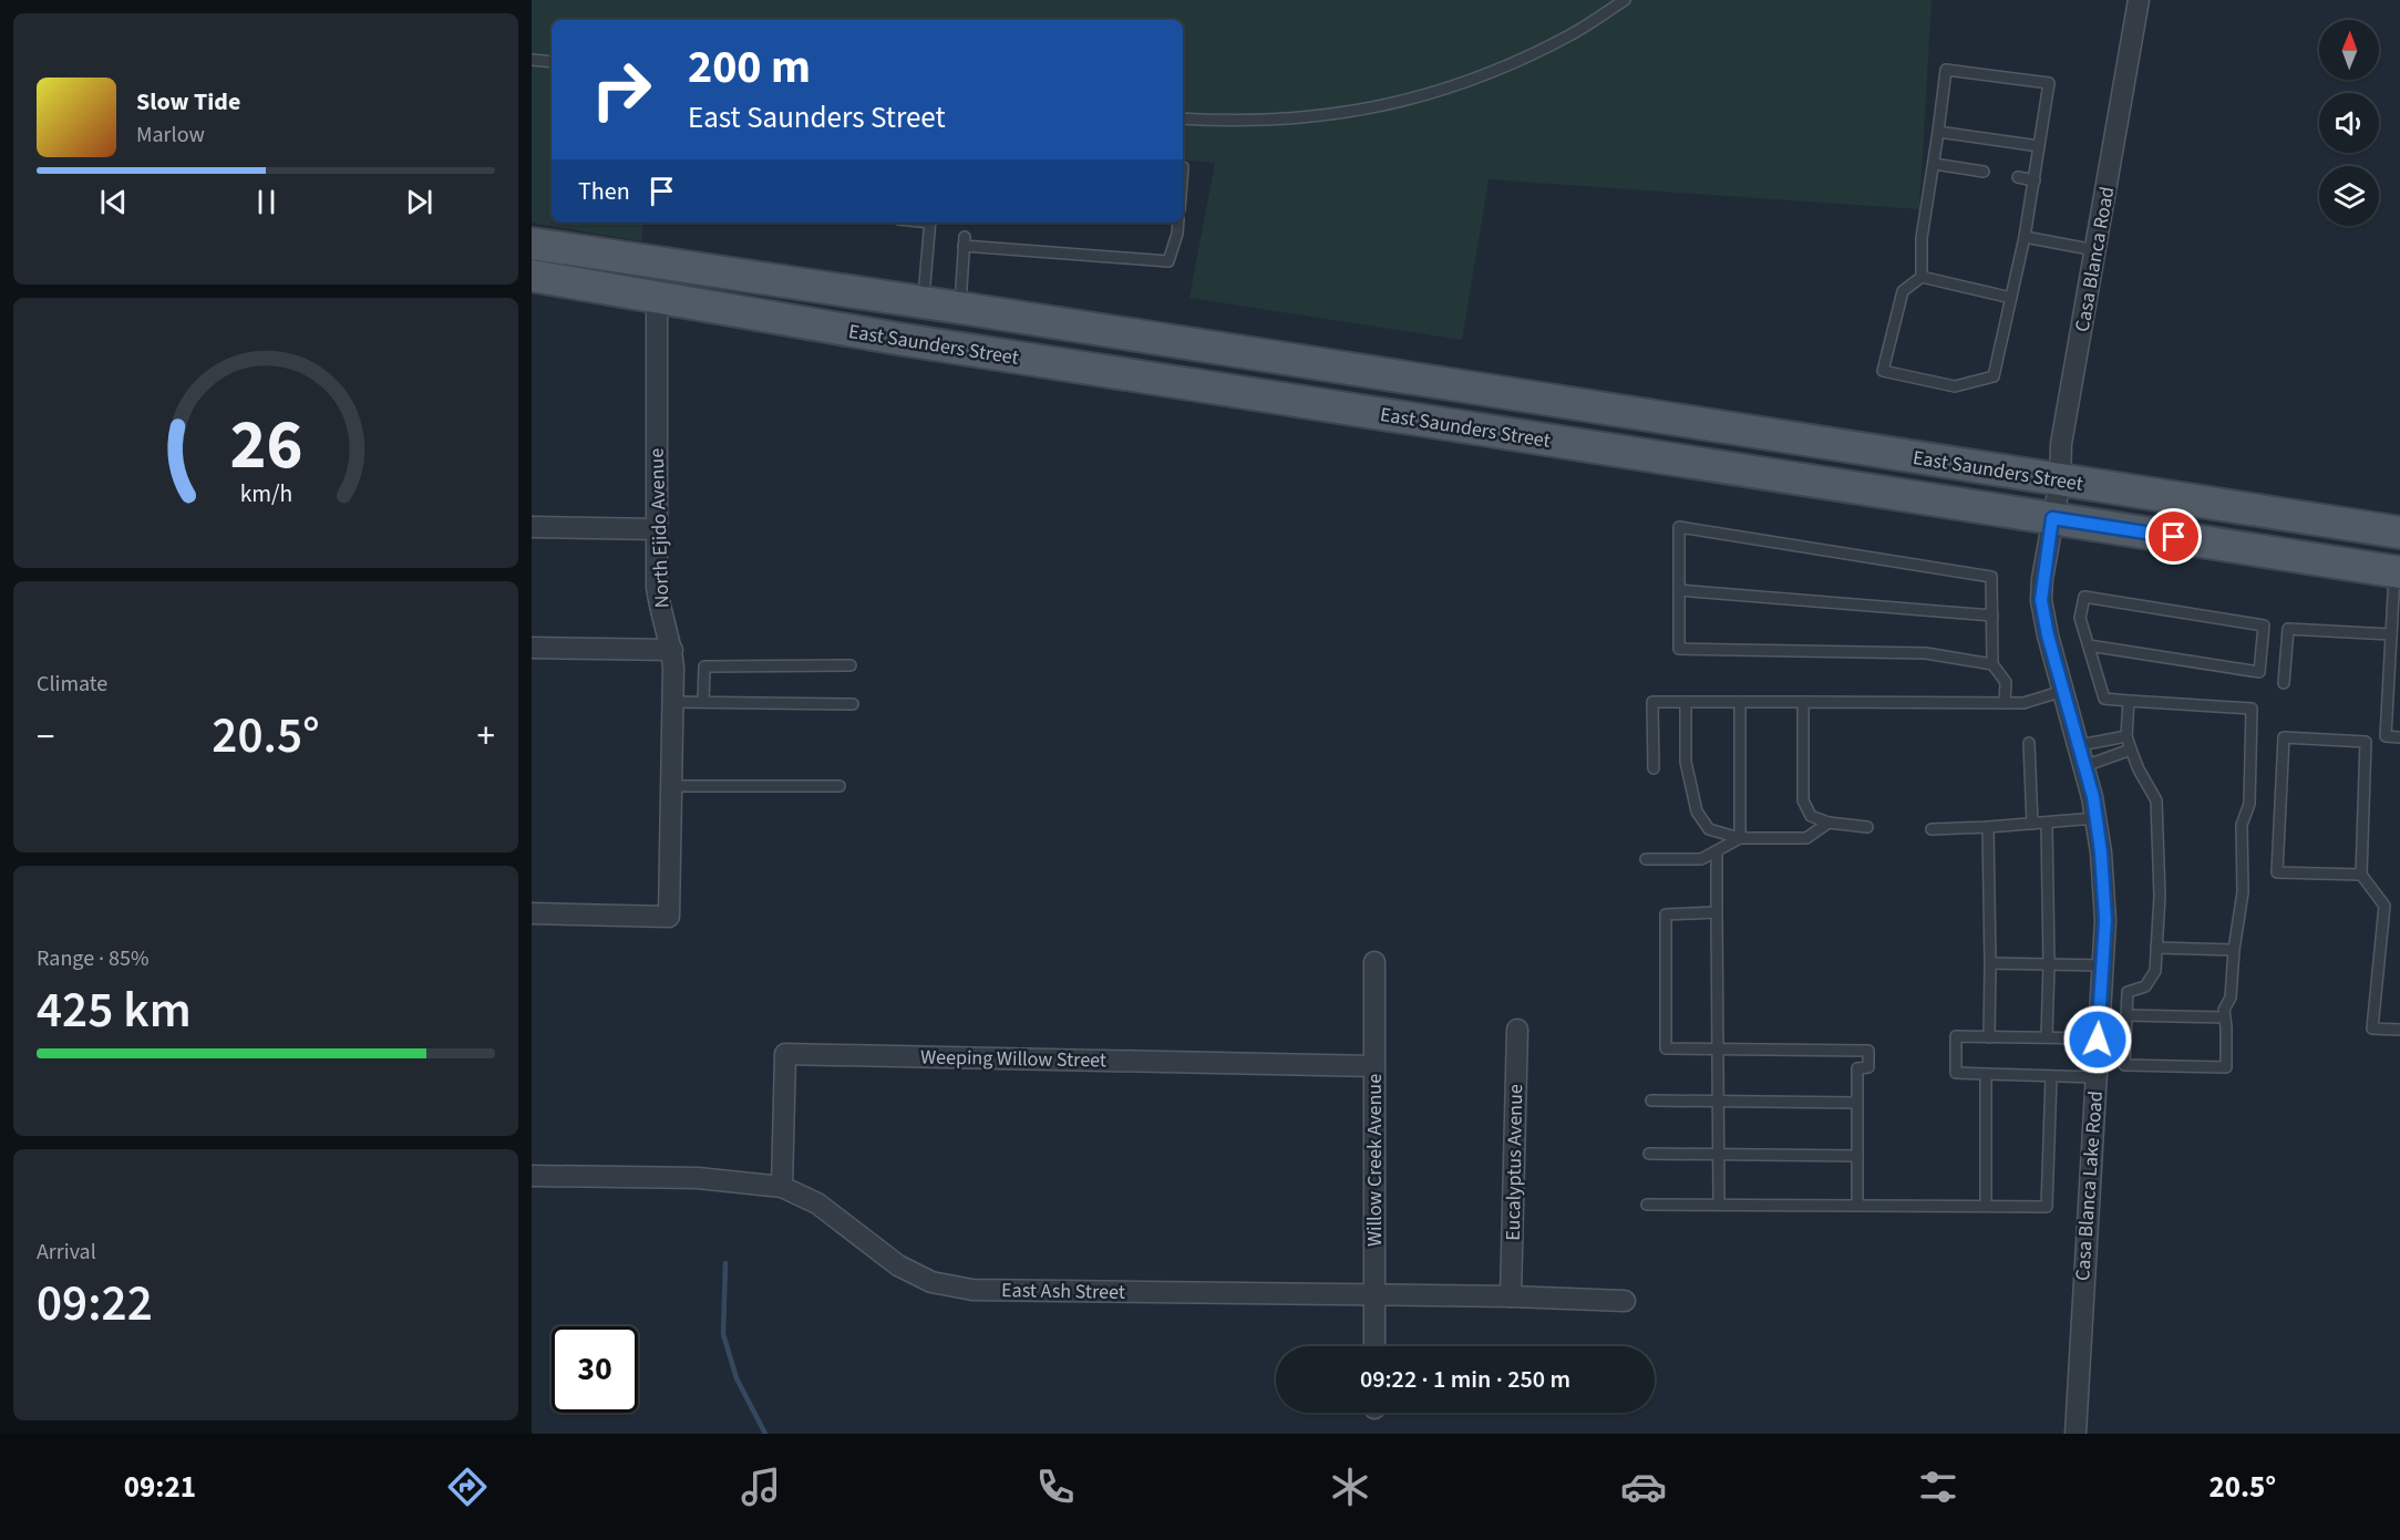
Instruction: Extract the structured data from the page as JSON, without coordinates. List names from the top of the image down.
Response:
{
  "streets": {
    "main road": ["East Saunders Street"],
    "street": [
      "Casa Blanca Road",
      "North Ejido Avenue",
      "Weeping Willow Street",
      "Willow Creek Avenue",
      "Eucalyptus Avenue",
      "Casa Blanca Lake Road",
      "East Ash Street"
    ]
  },
  "crossings": [
    ["Casa Blanca Road", "East Saunders Street"],
    ["Casa Blanca Road", "Casa Blanca Lake Road"],
    ["East Saunders Street", "North Ejido Avenue"],
    ["East Saunders Street", "Casa Blanca Lake Road"],
    ["Weeping Willow Street", "Willow Creek Avenue"],
    ["Weeping Willow Street", "East Ash Street"],
    ["Willow Creek Avenue", "East Ash Street"],
    ["Eucalyptus Avenue", "East Ash Street"]
  ],
  "north": "top",
  "page": {
    "turn": ["200 m", "East Saunders Street"],
    "song": ["Slow Tide", "Marlow"],
    "then": "Then",
    "tile": [
      "Climate",
      ["Range · 85%", "425 km"],
      ["Arrival", "09:22"]
    ],
    "heat": ["−", "20.5°", "+"],
    "limit": "30",
    "trip": "09:22 · 1 min · 250 m",
    "tabs": ["09:21", "20.5°"],
    "gauge": ["26", "km/h"]
  }
}
